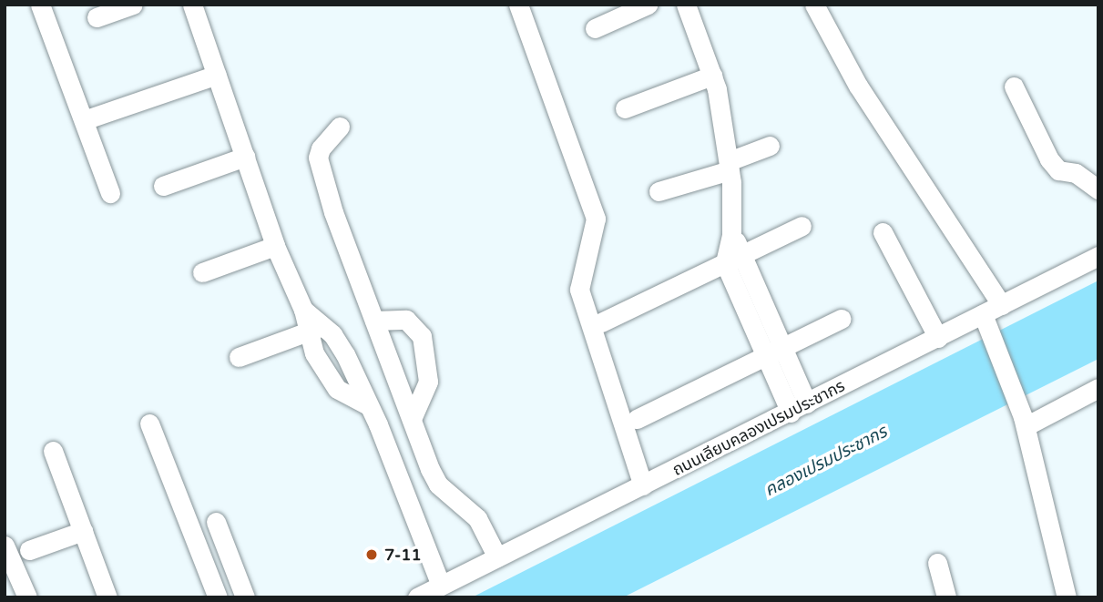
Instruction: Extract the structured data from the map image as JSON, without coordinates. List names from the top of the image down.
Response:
{
  "streets": {
    "street": ["ถนนเลียบคลองเปรมประชากร"]
  },
  "water": ["คลองเปรมประชากร"],
  "places": ["7-11"]
}
